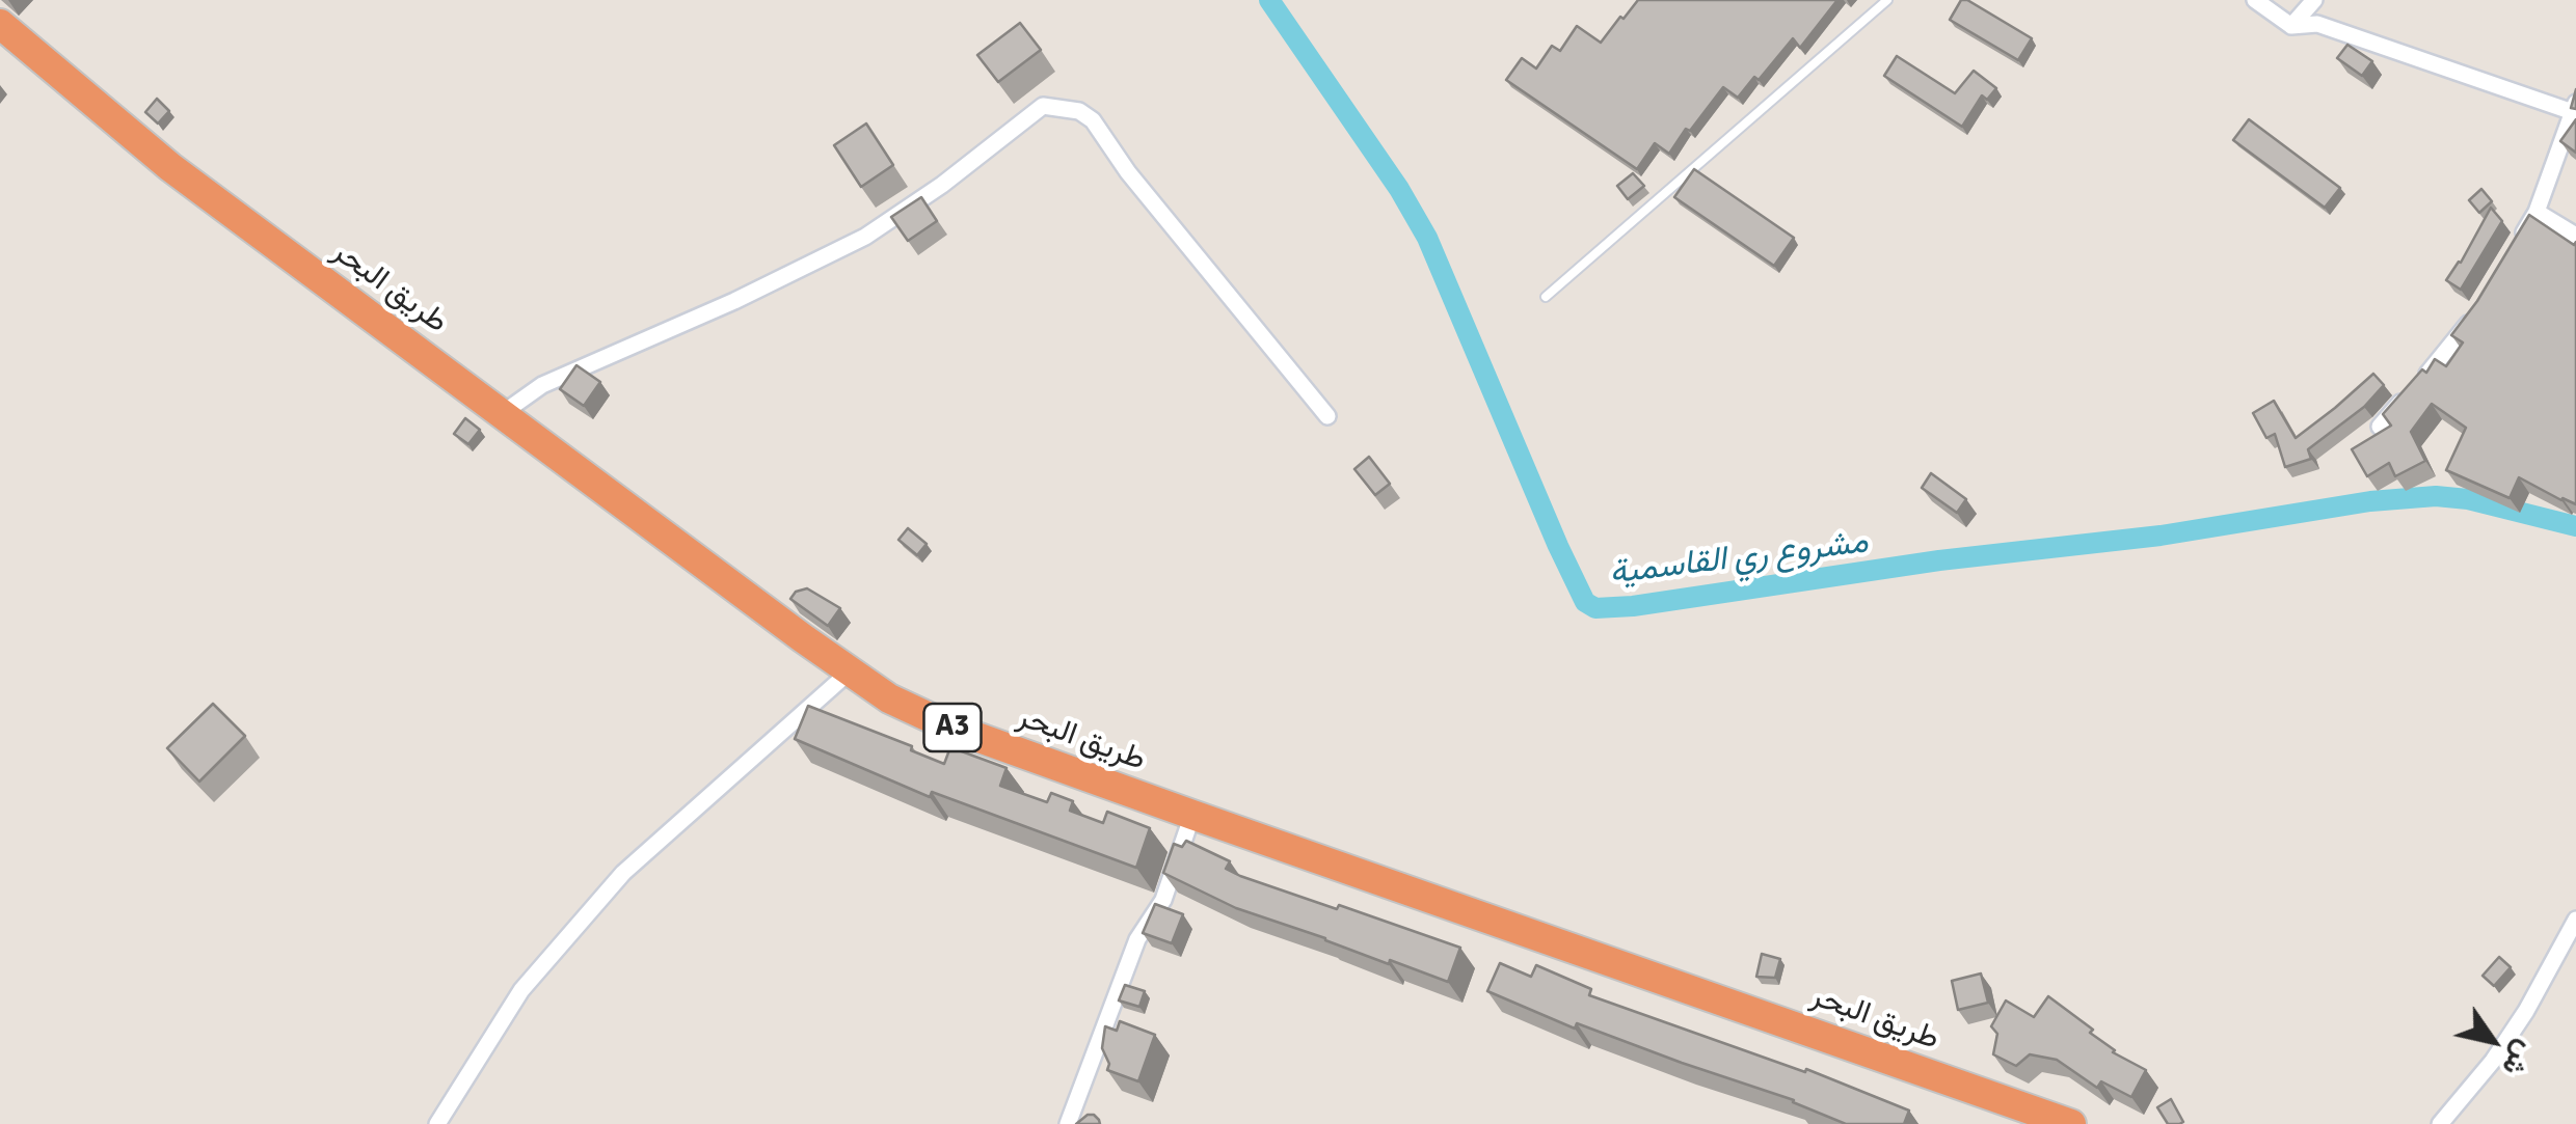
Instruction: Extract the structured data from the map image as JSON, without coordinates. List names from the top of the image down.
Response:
{
  "streets": {
    "highway": ["طريق البحر", "A3"]
  },
  "water": ["مشروع ري القاسمية"],
  "north": "bottom right"
}
